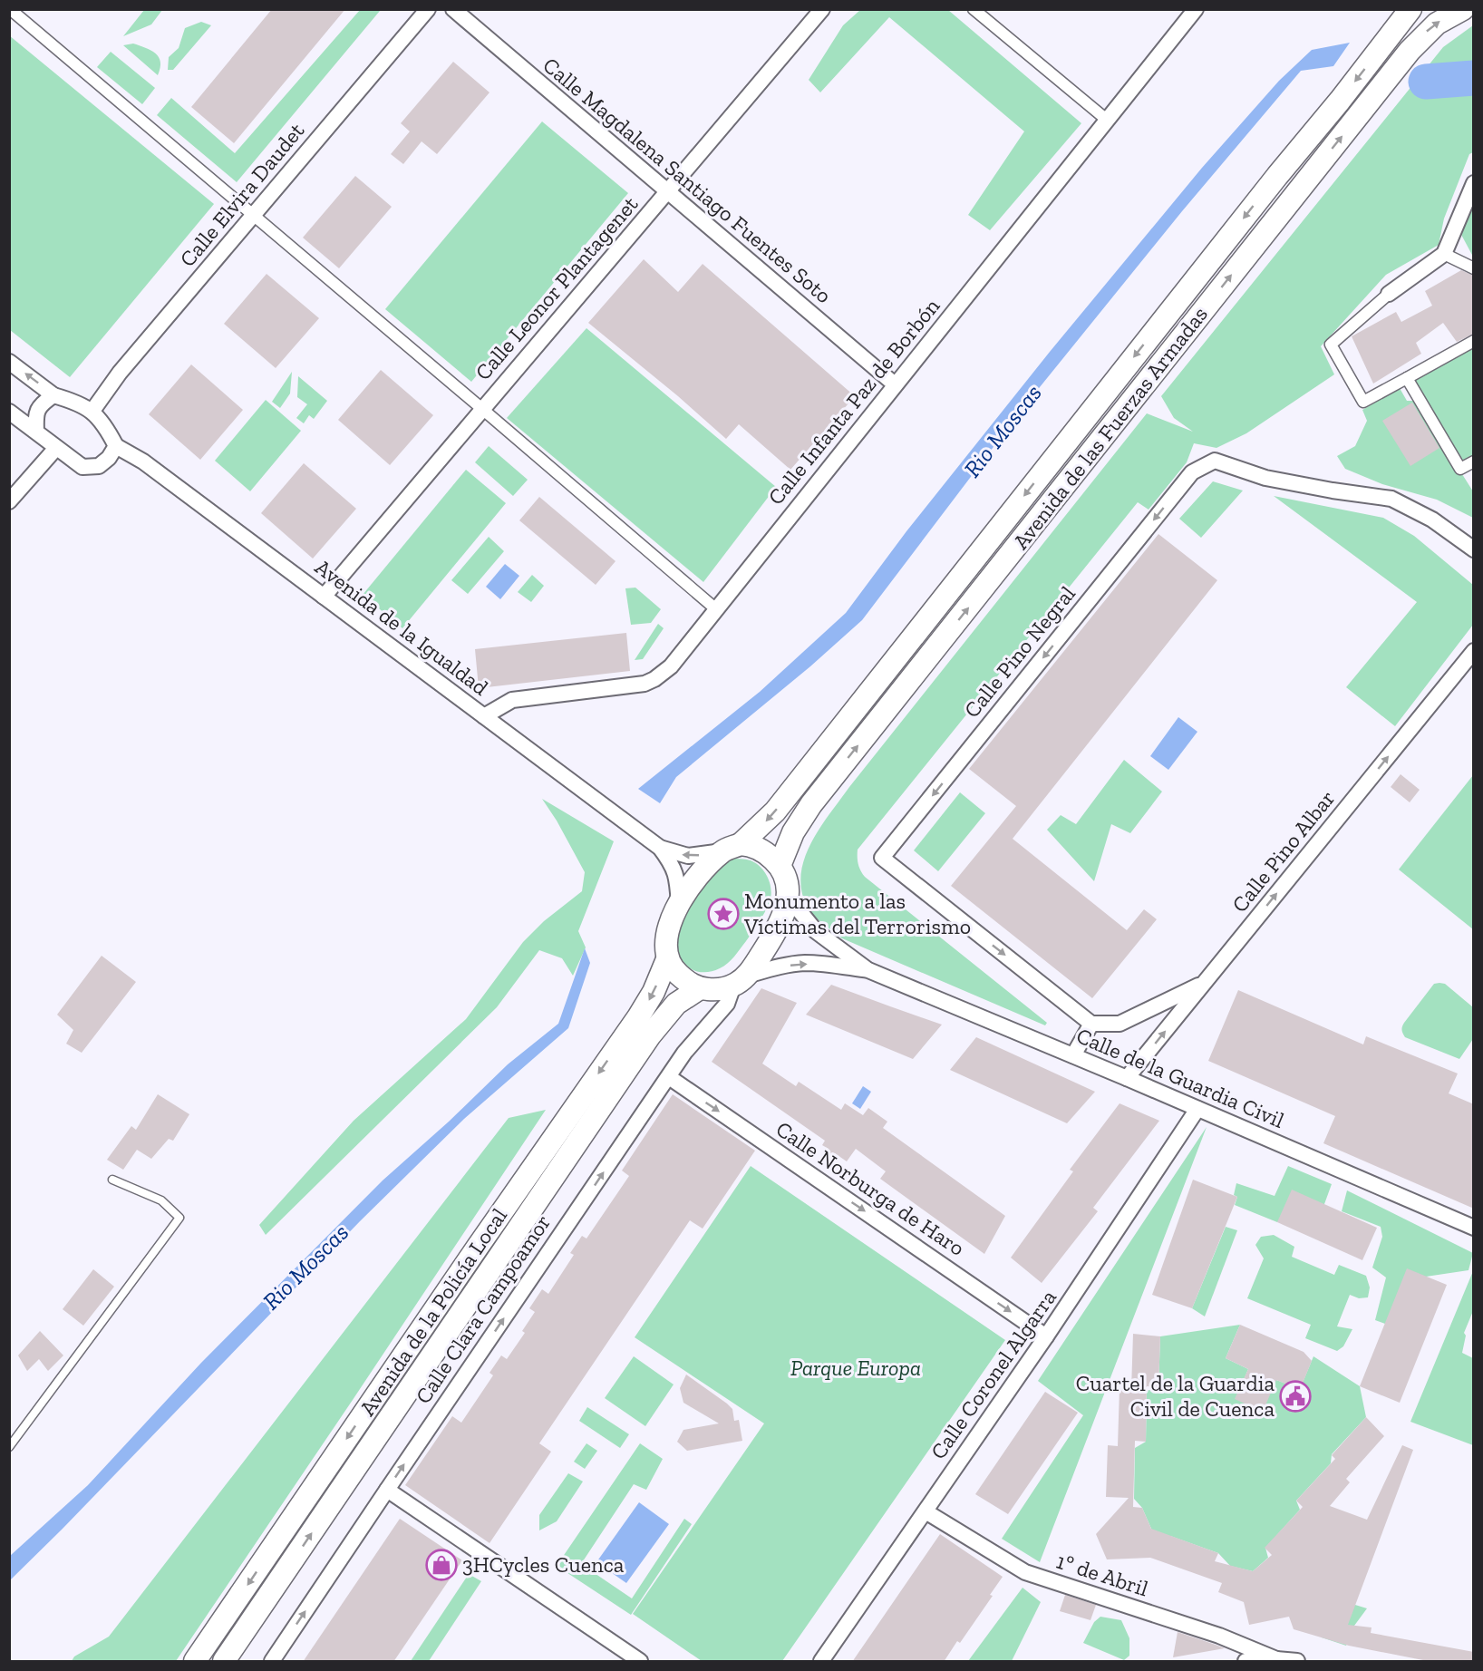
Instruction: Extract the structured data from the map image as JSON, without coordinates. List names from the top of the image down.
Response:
{
  "streets": {
    "main road": ["Avenida de las Fuerzas Armadas", "Avenida de la Policía Local"],
    "street": [
      "Calle Magdalena Santiago Fuentes Soto",
      "Calle Elvira Daudet",
      "Calle Leonor Plantagenet",
      "Calle Infanta Paz de Borbón",
      "Avenida de la Igualdad",
      "Calle Pino Negral",
      "Calle Pino Albar",
      "Calle de la Guardia Civil",
      "Calle Norburga de Haro",
      "Calle Clara Campoamor",
      "Calle Coronel Algarra",
      "1º de Abril"
    ]
  },
  "crossings": [
    ["Calle Magdalena Santiago Fuentes Soto", "Calle Leonor Plantagenet"],
    ["Calle Magdalena Santiago Fuentes Soto", "Calle Infanta Paz de Borbón"],
    ["Calle Elvira Daudet", "Avenida de la Igualdad"],
    ["Calle Leonor Plantagenet", "Avenida de la Igualdad"],
    ["Calle Infanta Paz de Borbón", "Avenida de la Igualdad"],
    ["Avenida de las Fuerzas Armadas", "Avenida de la Igualdad"],
    ["Avenida de las Fuerzas Armadas", "Calle de la Guardia Civil"],
    ["Avenida de las Fuerzas Armadas", "Calle Clara Campoamor"],
    ["Avenida de las Fuerzas Armadas", "Avenida de la Policía Local"],
    ["Avenida de la Igualdad", "Calle de la Guardia Civil"],
    ["Avenida de la Igualdad", "Calle Clara Campoamor"],
    ["Avenida de la Igualdad", "Avenida de la Policía Local"],
    ["Calle Pino Negral", "Calle de la Guardia Civil"],
    ["Calle Pino Albar", "Calle de la Guardia Civil"],
    ["Calle de la Guardia Civil", "Calle Clara Campoamor"],
    ["Calle de la Guardia Civil", "Avenida de la Policía Local"],
    ["Calle de la Guardia Civil", "Calle Coronel Algarra"],
    ["Calle Norburga de Haro", "Calle Clara Campoamor"],
    ["Calle Norburga de Haro", "Calle Coronel Algarra"],
    ["Calle Clara Campoamor", "Avenida de la Policía Local"],
    ["Calle Coronel Algarra", "1º de Abril"]
  ],
  "one_way": [
    "Calle Pino Negral",
    "Calle Pino Albar",
    "Calle Norburga de Haro",
    "Calle Clara Campoamor"
  ],
  "water": ["Rio Moscas"],
  "parks": ["Parque Europa"],
  "places": {
    "place": ["Monumento a las Víctimas del Terrorismo"],
    "public building": ["Cuartel de la Guardia Civil de Cuenca"],
    "shop": ["3HCycles Cuenca"]
  }
}
